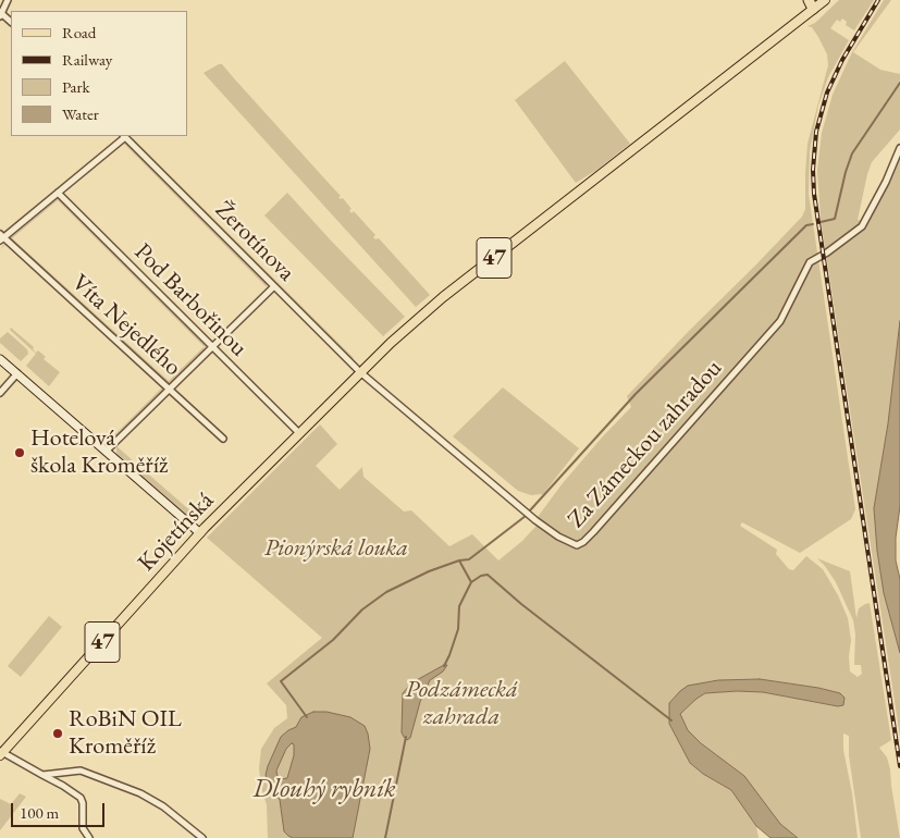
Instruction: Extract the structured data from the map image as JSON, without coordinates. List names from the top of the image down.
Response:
{
  "streets": {
    "main road": ["47", "Kojetínská"],
    "street": [
      "Žerotínova",
      "Pod Barbořinou",
      "Víta Nejedlého",
      "Za Zámeckou zahradou"
    ]
  },
  "crossings": [
    ["Žerotínova", "Za Zámeckou zahradou"],
    ["Žerotínova", "Kojetínská"],
    ["47", "Kojetínská"],
    ["Pod Barbořinou", "Kojetínská"],
    ["Za Zámeckou zahradou", "Kojetínská"]
  ],
  "water": ["Dlouhý rybník"],
  "parks": ["Pionýrská louka", "Podzámecká zahrada"],
  "places": ["Hotelová škola Kroměříž", "RoBiN OIL Kroměříž"],
  "legend": [
    "Road",
    "Railway",
    "Park",
    "Water"
  ],
  "scale_bar": "100 m"
}
